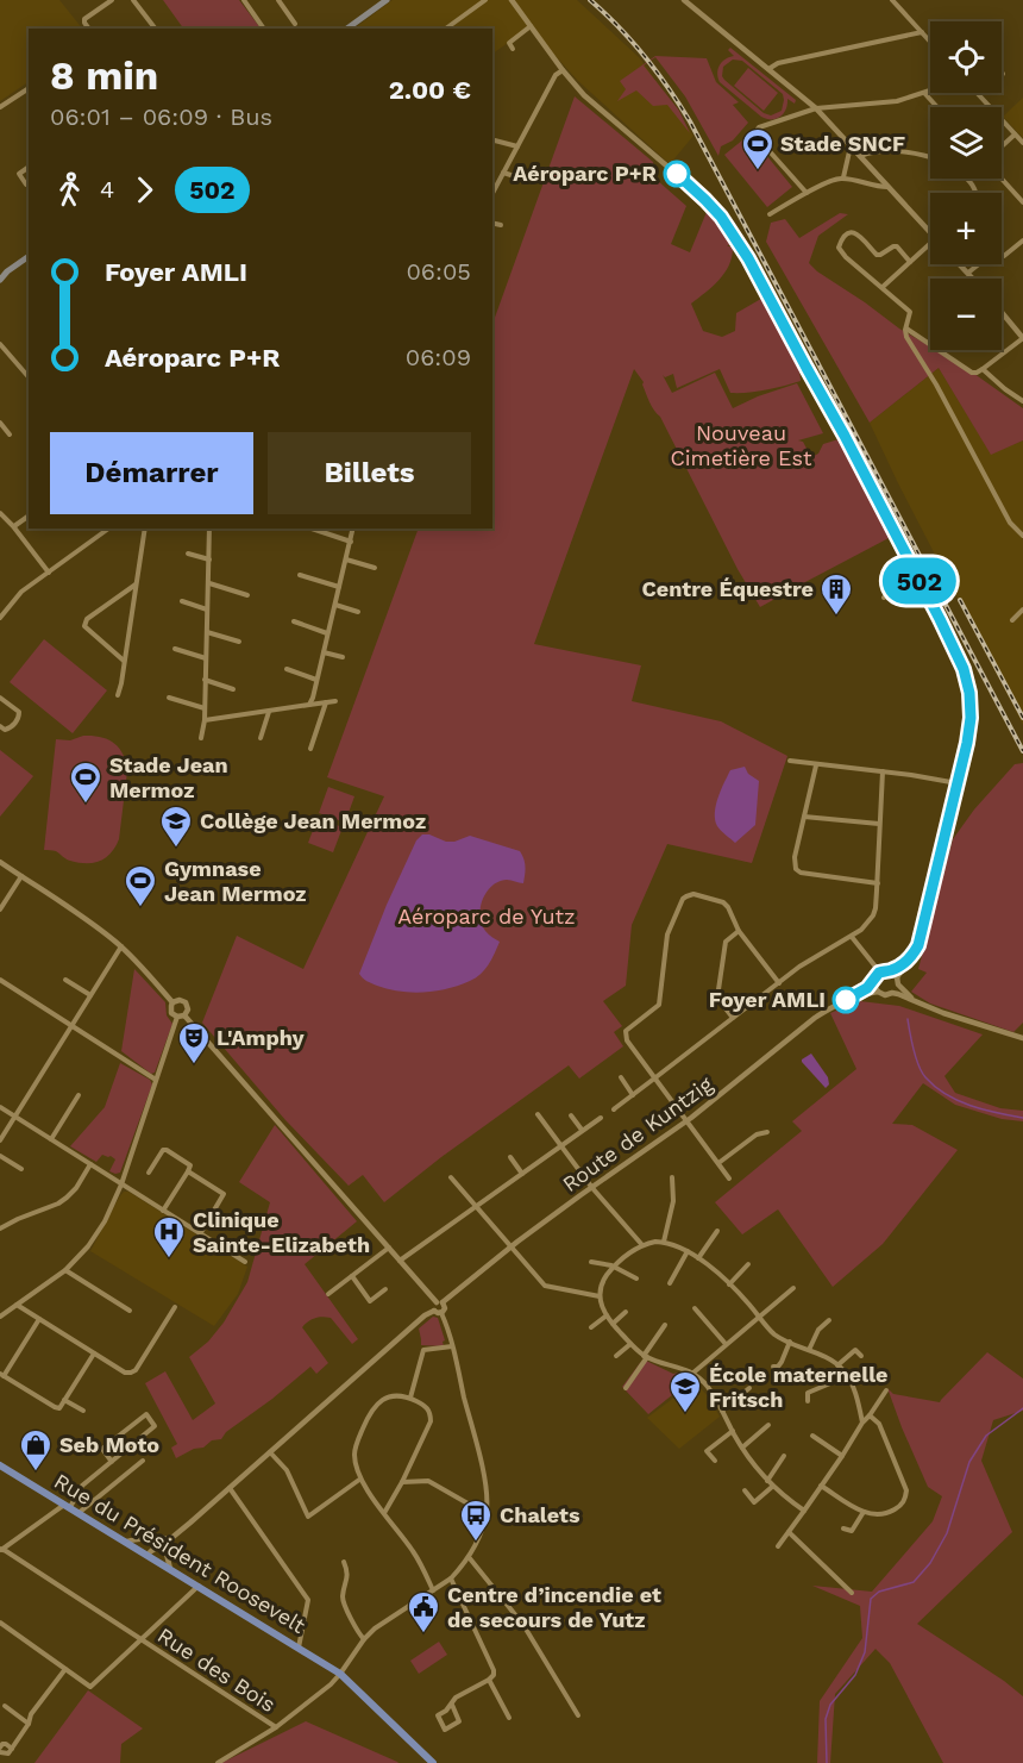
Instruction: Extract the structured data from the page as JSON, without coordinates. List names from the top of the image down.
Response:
{
  "streets": {
    "main road": ["Rue du Président Roosevelt"],
    "street": ["Route de Kuntzig", "Rue des Bois"]
  },
  "parks": ["Nouveau Cimetière Est", "Aéroparc de Yutz"],
  "places": {
    "sports": ["Stade SNCF", "Stade Jean Mermoz", "Gymnase Jean Mermoz"],
    "other": ["Aéroparc P+R", "Foyer AMLI"],
    "building": ["Centre Équestre"],
    "school or university": ["Collège Jean Mermoz", "École maternelle Fritsch"],
    "theatre": ["L'Amphy"],
    "hospital": ["Clinique Sainte-Elizabeth"],
    "shop": ["Seb Moto"],
    "bus stop": ["Chalets"],
    "public building": ["Centre d’incendie et de secours de Yutz"]
  },
  "lines": ["bus line 502"],
  "page": {
    "on_map": "502",
    "map_buttons": ["+", "−"],
    "heading": ["8 min", "06:01 – 06:09 · Bus", "2.00 €"],
    "legs": ["4", "502"],
    "list": [
      {
        "name": "Foyer AMLI",
        "value": "06:05"
      },
      {
        "name": "Aéroparc P+R",
        "value": "06:09"
      }
    ],
    "buttons": ["Démarrer", "Billets"]
  }
}
